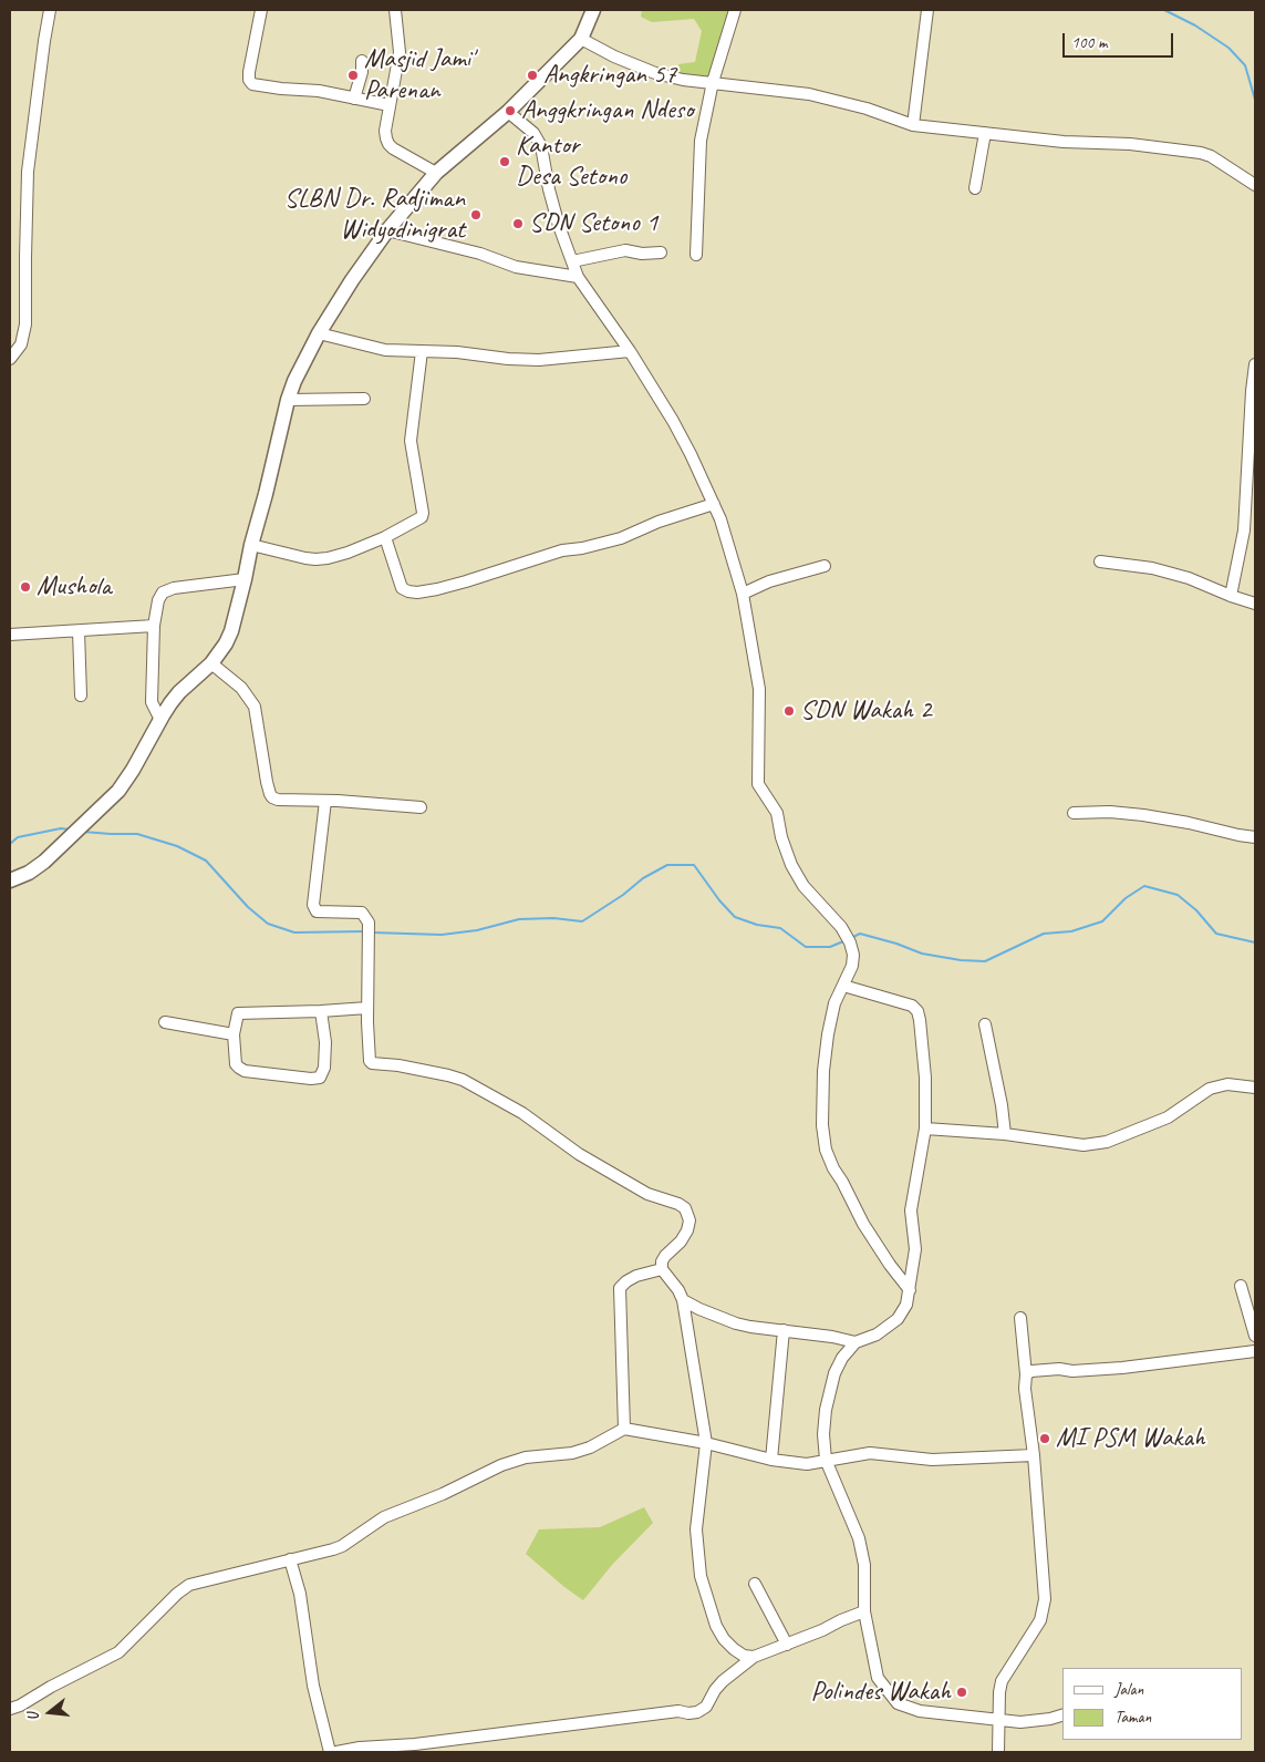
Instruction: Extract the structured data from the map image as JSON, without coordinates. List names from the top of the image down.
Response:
{
  "places": [
    "Masjid Jami' Parenan",
    "Angkringan 57",
    "Anggkringan Ndeso",
    "Kantor Desa Setono",
    "SLBN Dr. Radjiman Widyodinigrat",
    "SDN Setono 1",
    "Mushola",
    "SDN Wakah 2",
    "MI PSM Wakah",
    "Polindes Wakah"
  ],
  "legend": ["Jalan", "Taman"],
  "scale_bar": "100 m",
  "north": "left"
}
